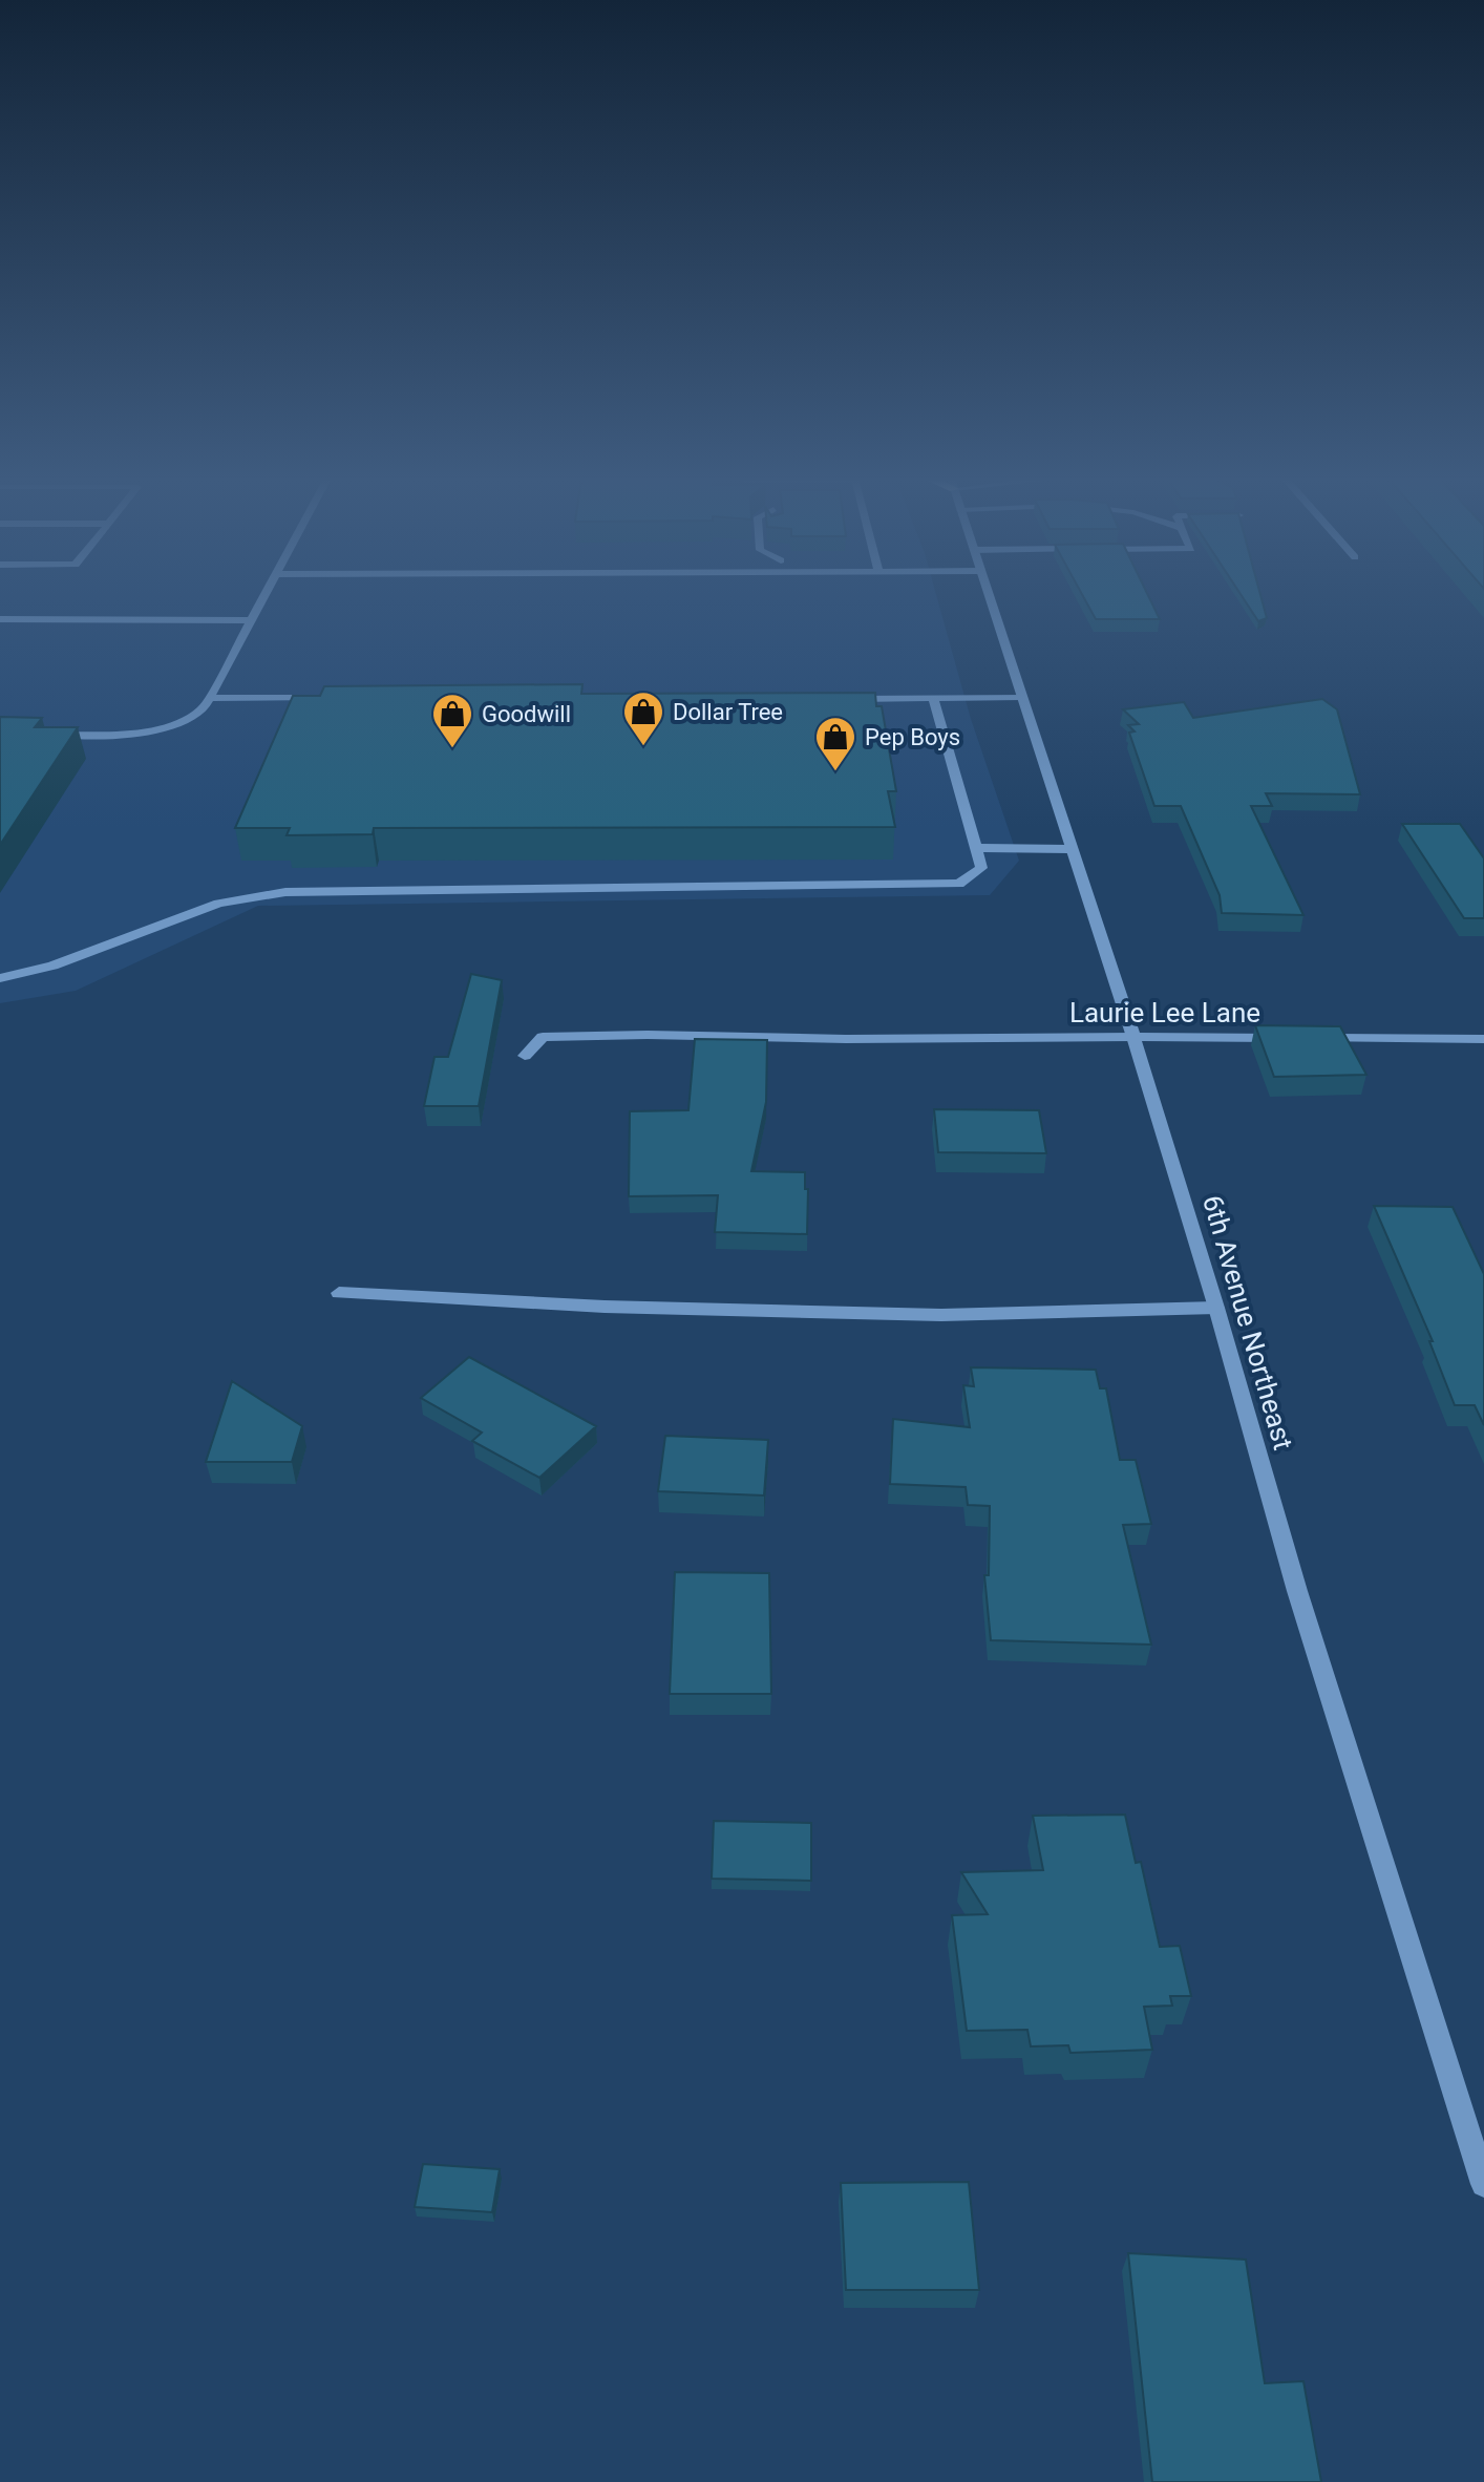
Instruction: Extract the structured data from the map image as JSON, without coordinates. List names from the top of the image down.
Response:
{
  "streets": {
    "street": ["Laurie Lee Lane", "6th Avenue Northeast"]
  },
  "crossings": [
    ["Laurie Lee Lane", "6th Avenue Northeast"]
  ],
  "places": {
    "shop": ["Dollar Tree", "Goodwill", "Pep Boys"]
  }
}
